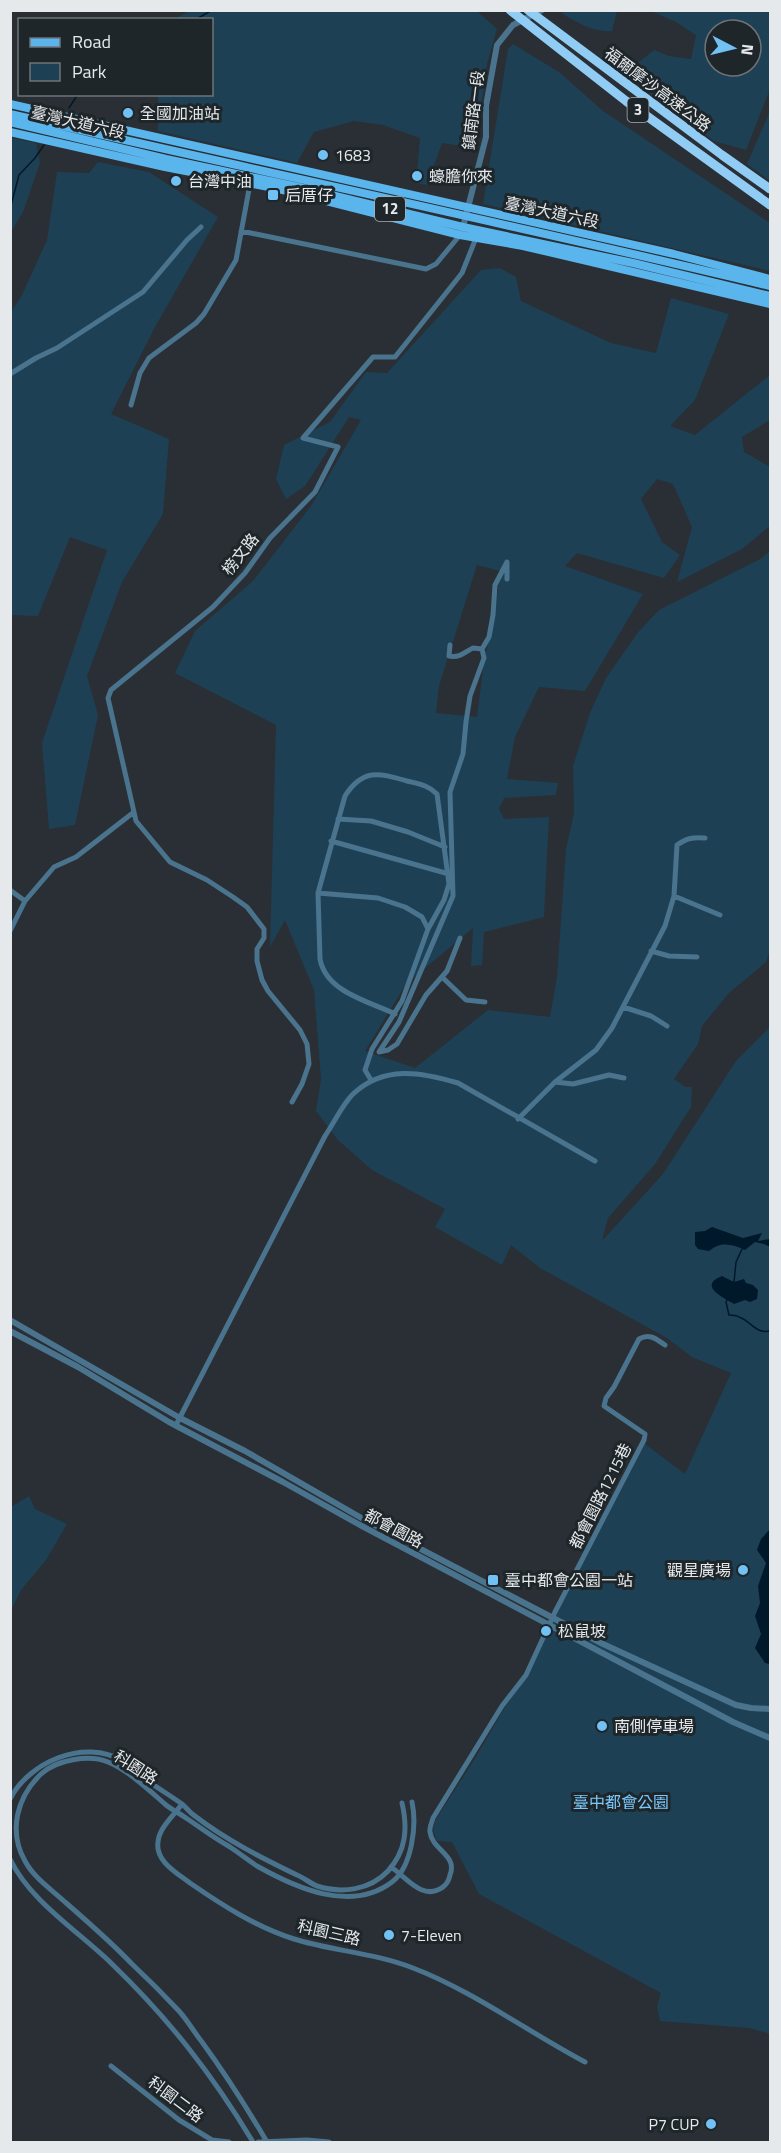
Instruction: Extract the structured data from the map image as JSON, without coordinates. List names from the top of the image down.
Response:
{
  "streets": {
    "highway": ["福爾摩沙高速公路", "3"],
    "main road": ["臺灣大道六段", "12"],
    "street": [
      "鎮南路一段",
      "榜文路",
      "都會園路1215巷",
      "都會園路",
      "科園路",
      "科園三路",
      "科園二路"
    ]
  },
  "crossings": [
    ["鎮南路一段", "臺灣大道六段"],
    ["臺灣大道六段", "榜文路"],
    ["都會園路1215巷", "都會園路"],
    ["科園路", "科園三路"]
  ],
  "parks": ["臺中都會公園"],
  "places": {
    "other": [
      "全國加油站",
      "1683",
      "蠔膽你來",
      "台灣中油",
      "觀星廣場",
      "松鼠坡",
      "南側停車場",
      "7-Eleven",
      "P7 CUP"
    ],
    "transit": ["后厝仔", "臺中都會公園一站"]
  },
  "legend": ["Road", "Park"],
  "north": "right"
}
